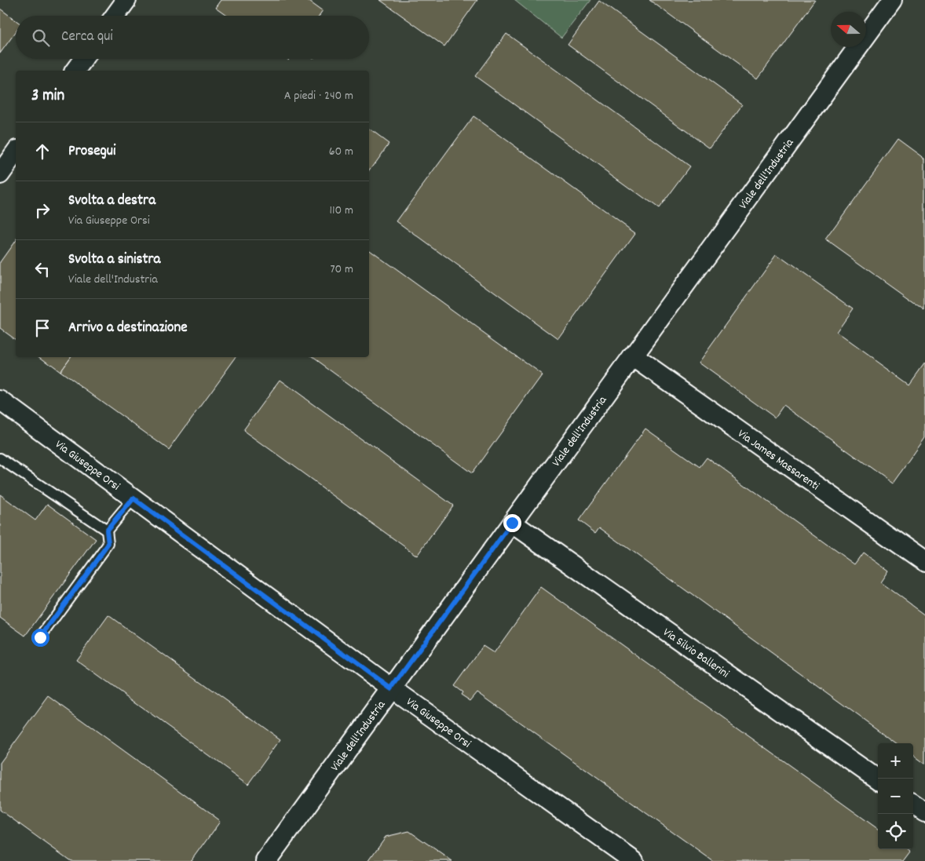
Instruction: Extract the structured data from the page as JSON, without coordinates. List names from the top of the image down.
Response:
{
  "streets": {
    "street": [
      "Viale dell'Industria",
      "Via James Massarenti",
      "Via Giuseppe Orsi",
      "Via Silvio Ballerini"
    ]
  },
  "crossings": [
    ["Viale dell'Industria", "Via James Massarenti"],
    ["Viale dell'Industria", "Via Giuseppe Orsi"],
    ["Viale dell'Industria", "Via Silvio Ballerini"]
  ],
  "north": "left",
  "page": {
    "search": "Cerca qui",
    "heading": ["3 min", "A piedi · 240 m"],
    "list": [
      ["Prosegui", "60 m"],
      ["Svolta a destra", "Via Giuseppe Orsi", "110 m"],
      ["Svolta a sinistra", "Viale dell'Industria", "70 m"],
      "Arrivo a destinazione"
    ],
    "map_buttons": ["+", "−"]
  }
}
